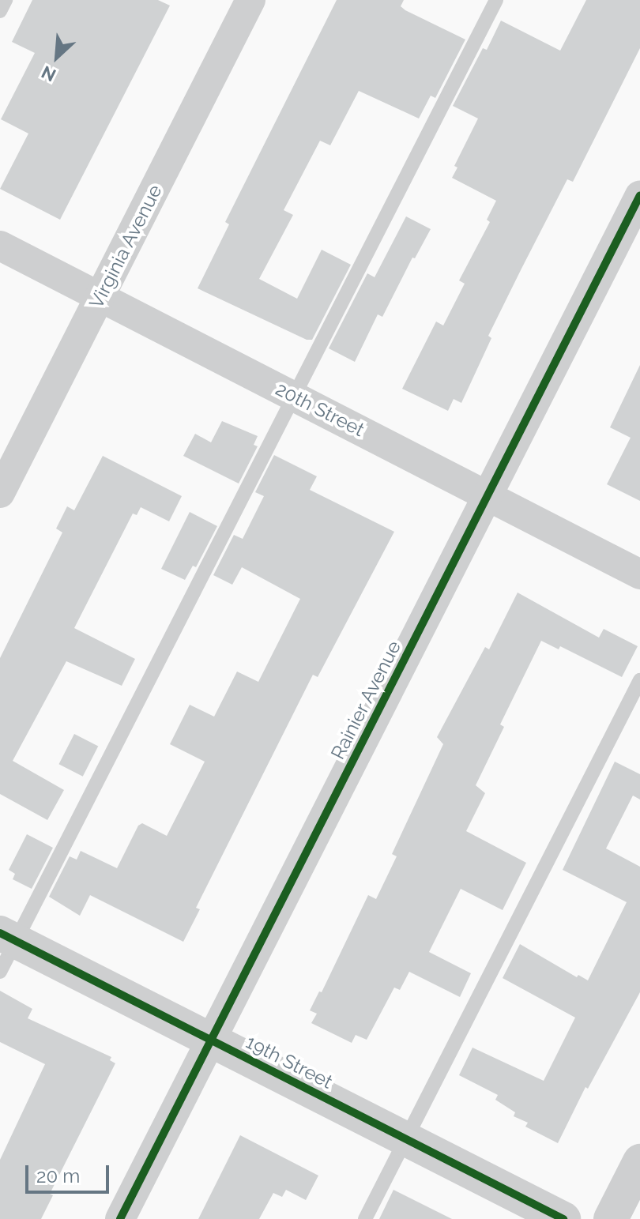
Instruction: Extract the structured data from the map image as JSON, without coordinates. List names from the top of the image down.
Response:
{
  "streets": {
    "street": [
      "Virginia Avenue",
      "20th Street",
      "Rainier Avenue",
      "19th Street"
    ]
  },
  "crossings": [
    ["Virginia Avenue", "20th Street"],
    ["20th Street", "Rainier Avenue"],
    ["Rainier Avenue", "19th Street"]
  ],
  "scale_bar": "20 m",
  "north": "bottom left"
}
